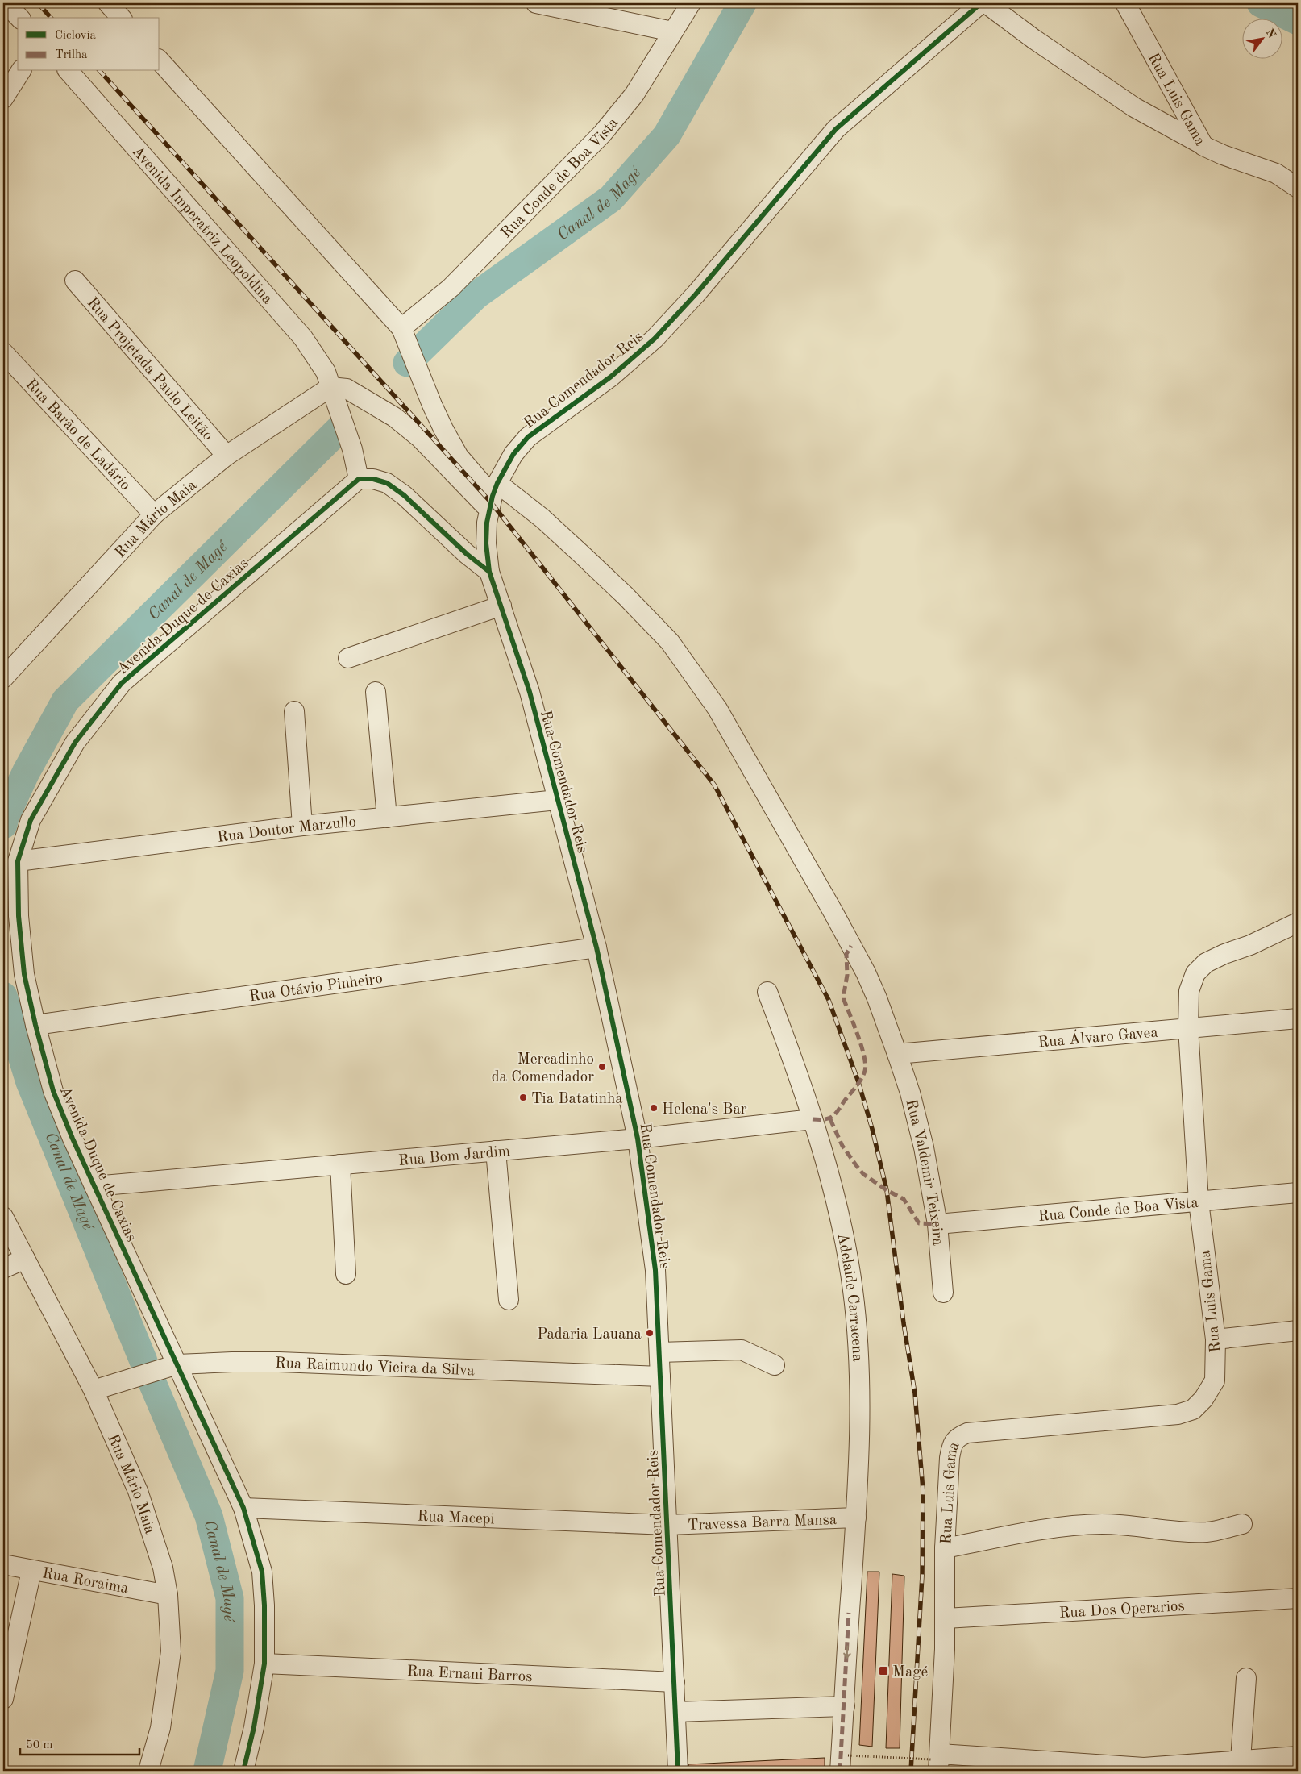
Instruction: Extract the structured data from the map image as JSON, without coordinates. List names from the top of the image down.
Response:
{
  "streets": {
    "street": [
      "Rua Luis Gama",
      "Rua Conde de Boa Vista",
      "Avenida Imperatriz Leopoldina",
      "Rua Projetada Paulo Leitão",
      "Rua Comendador Reis",
      "Rua Barão de Ladário",
      "Rua Mário Maia",
      "Avenida Duque de Caxias",
      "Rua Doutor Marzullo",
      "Rua Otávio Pinheiro",
      "Rua Álvaro Gavea",
      "Rua Bom Jardim",
      "Rua Valdemir Teixeira",
      "Adelaide Carracena",
      "Rua Raimundo Vieira da Silva",
      "Rua Macepi",
      "Travessa Barra Mansa",
      "Rua Roraima",
      "Rua Dos Operarios",
      "Rua Ernani Barros"
    ]
  },
  "crossings": [
    ["Rua Luis Gama", "Rua Conde de Boa Vista"],
    ["Rua Luis Gama", "Rua Álvaro Gavea"],
    ["Rua Luis Gama", "Rua Dos Operarios"],
    ["Rua Conde de Boa Vista", "Rua Valdemir Teixeira"],
    ["Avenida Imperatriz Leopoldina", "Rua Mário Maia"],
    ["Avenida Imperatriz Leopoldina", "Avenida Duque de Caxias"],
    ["Rua Projetada Paulo Leitão", "Rua Mário Maia"],
    ["Rua Comendador Reis", "Rua Doutor Marzullo"],
    ["Rua Comendador Reis", "Rua Otávio Pinheiro"],
    ["Rua Comendador Reis", "Rua Bom Jardim"],
    ["Rua Comendador Reis", "Rua Valdemir Teixeira"],
    ["Rua Comendador Reis", "Rua Raimundo Vieira da Silva"],
    ["Rua Comendador Reis", "Rua Macepi"],
    ["Rua Comendador Reis", "Travessa Barra Mansa"],
    ["Rua Comendador Reis", "Rua Ernani Barros"],
    ["Rua Barão de Ladário", "Rua Mário Maia"],
    ["Rua Mário Maia", "Rua Raimundo Vieira da Silva"],
    ["Rua Mário Maia", "Rua Roraima"],
    ["Avenida Duque de Caxias", "Rua Doutor Marzullo"],
    ["Avenida Duque de Caxias", "Rua Otávio Pinheiro"],
    ["Avenida Duque de Caxias", "Rua Bom Jardim"],
    ["Avenida Duque de Caxias", "Rua Raimundo Vieira da Silva"],
    ["Avenida Duque de Caxias", "Rua Macepi"],
    ["Avenida Duque de Caxias", "Rua Ernani Barros"],
    ["Rua Álvaro Gavea", "Rua Valdemir Teixeira"],
    ["Rua Bom Jardim", "Adelaide Carracena"],
    ["Adelaide Carracena", "Travessa Barra Mansa"],
    ["Rua Macepi", "Travessa Barra Mansa"]
  ],
  "water": ["Canal de Magé"],
  "places": {
    "other": [
      "Mercadinho da Comendador",
      "Tia Batatinha",
      "Helena's Bar",
      "Padaria Lauana"
    ],
    "transit": ["Magé"]
  },
  "legend": ["Ciclovia", "Trilha"],
  "scale_bar": "50 m",
  "north": "top right"
}
